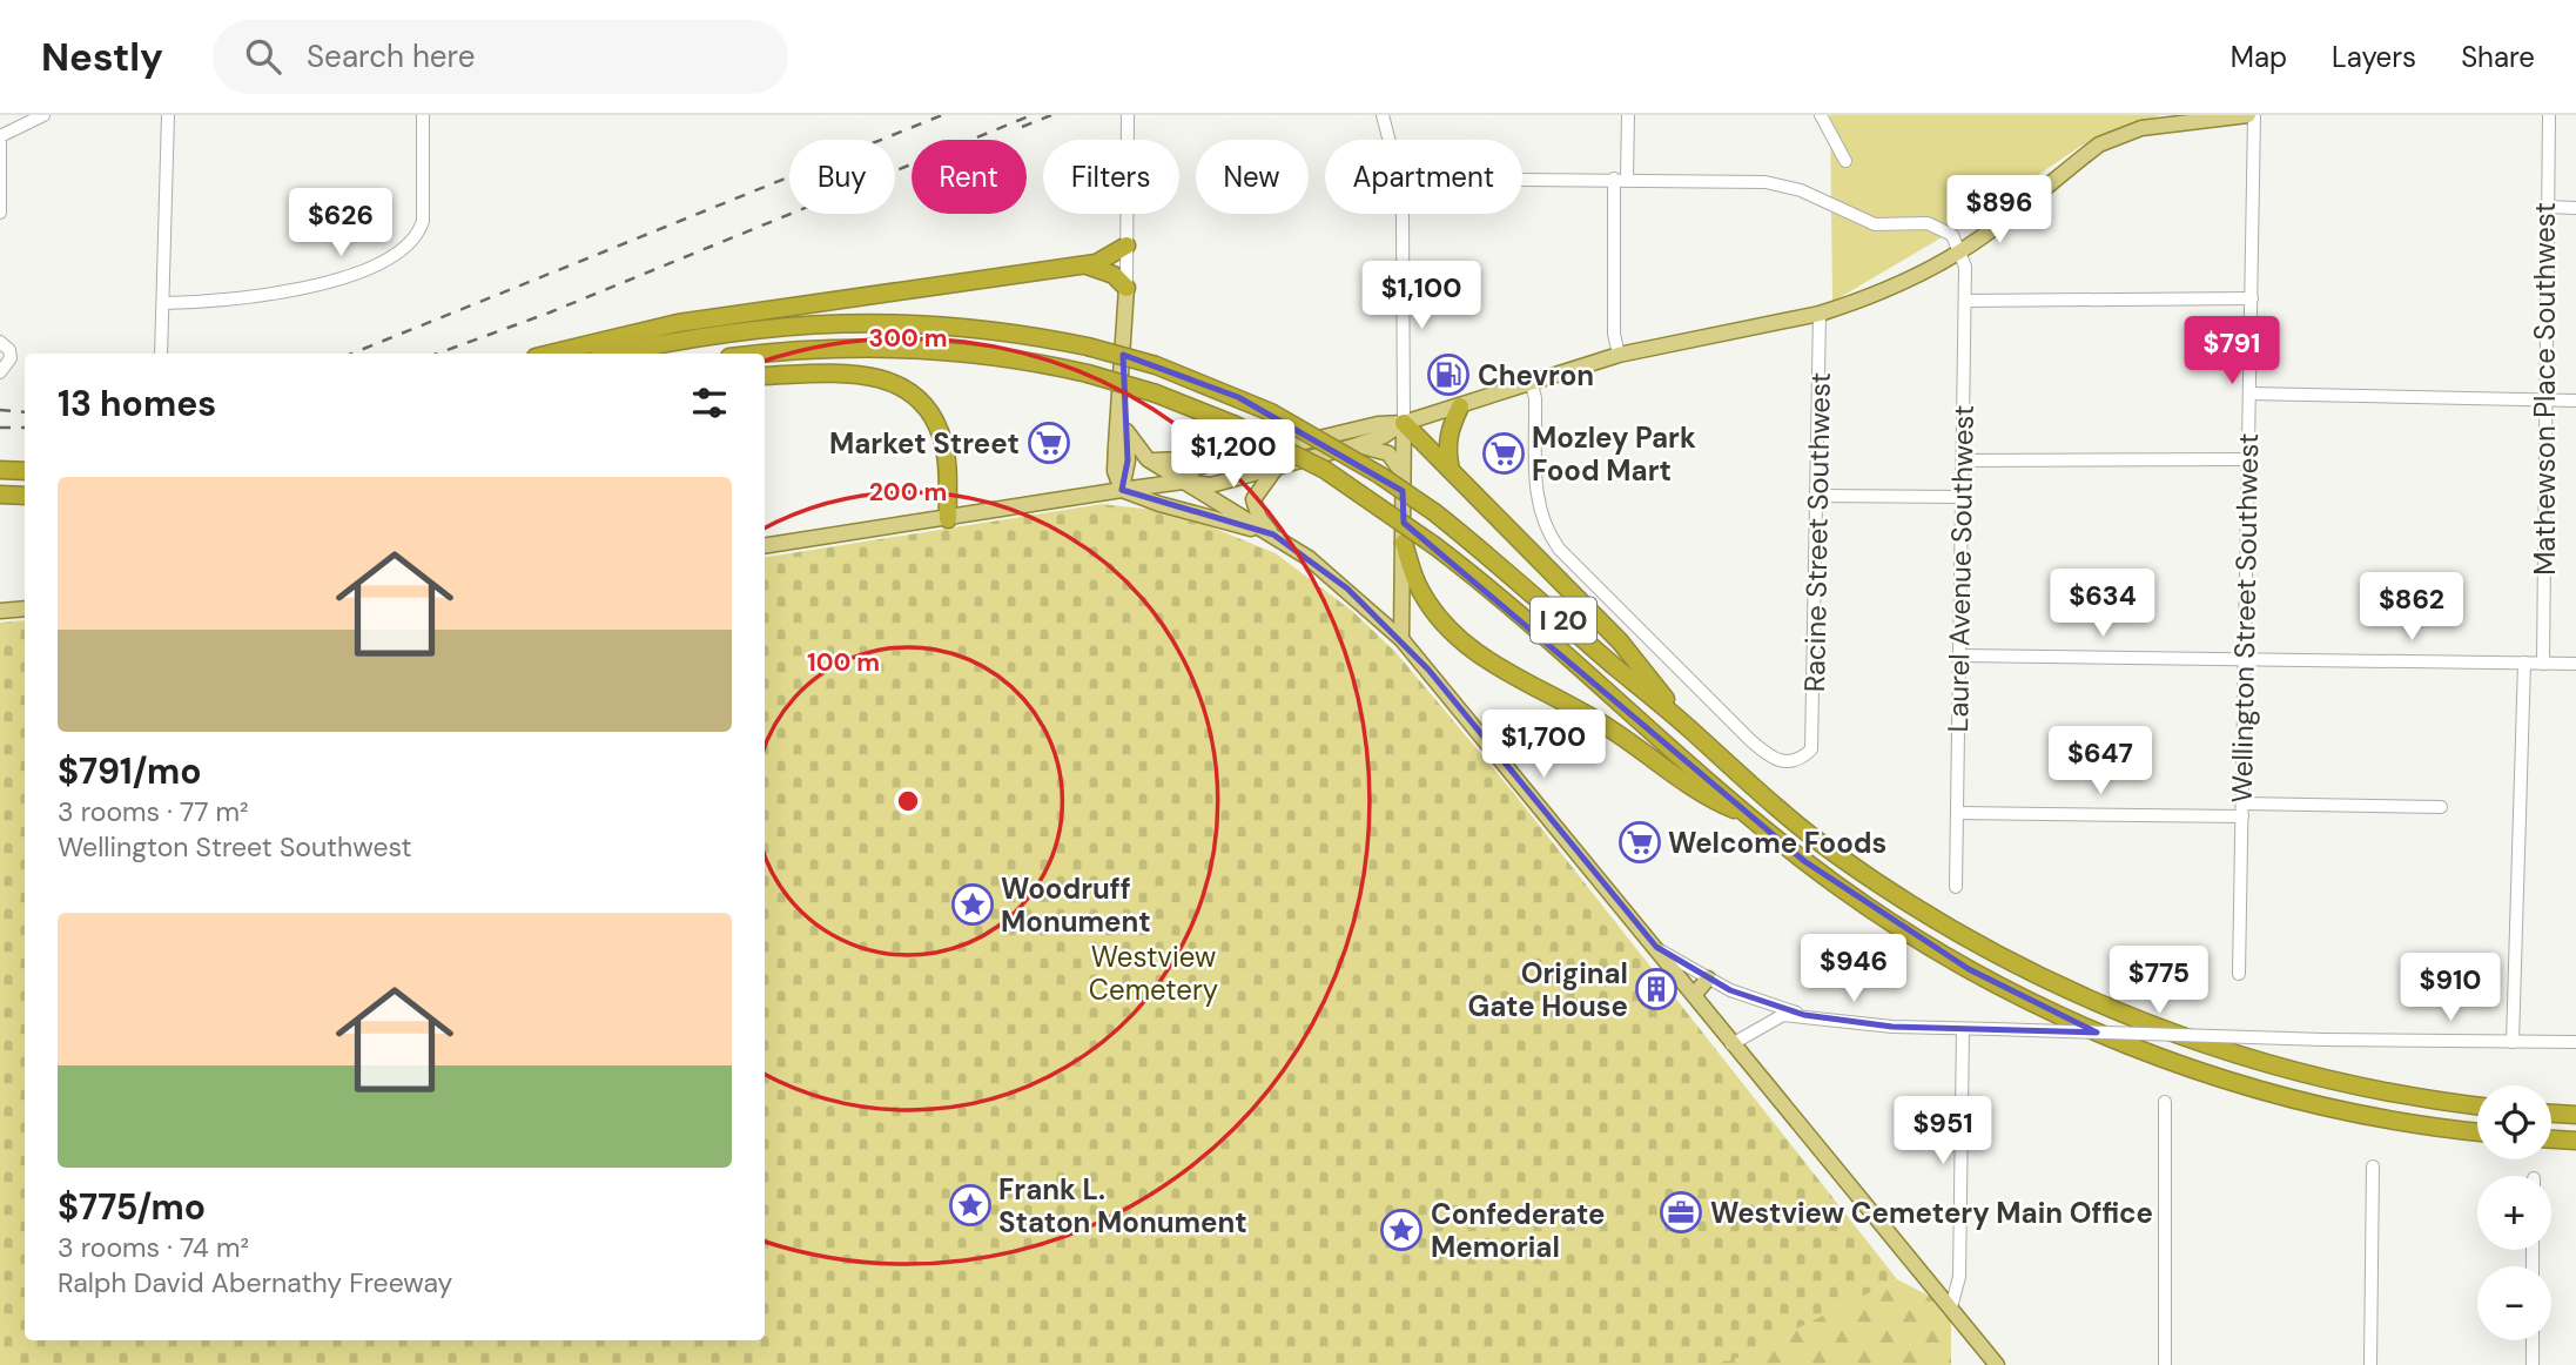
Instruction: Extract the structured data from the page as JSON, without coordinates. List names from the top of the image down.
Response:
{
  "streets": {
    "highway": ["I 20"],
    "street": [
      "Mathewson Place Southwest",
      "Racine Street Southwest",
      "Laurel Avenue Southwest",
      "Wellington Street Southwest"
    ]
  },
  "parks": ["Westview Cemetery"],
  "places": {
    "fuel station": ["Chevron"],
    "supermarket": ["Market Street", "Mozley Park Food Mart", "Welcome Foods"],
    "place": ["Woodruff Monument", "Frank L. Staton Monument", "Confederate Memorial"],
    "building": ["Original Gate House"],
    "office": ["Westview Cemetery Main Office"]
  },
  "page": {
    "header": "Nestly",
    "search": "Search here",
    "nav": ["Map", "Layers", "Share"],
    "chip": [
      "Buy",
      "Rent",
      "Filters",
      "New",
      "Apartment"
    ],
    "price": [
      "$896",
      "$626",
      "$1,100",
      "$791",
      "$1,200",
      "$634",
      "$862",
      "$1,700",
      "$647",
      "$946",
      "$775",
      "$910",
      "$951"
    ],
    "heading": "13 homes",
    "list": [
      {
        "name": "$791/mo",
        "note": "3 rooms · 77 m² · Wellington Street Southwest"
      },
      {
        "name": "$775/mo",
        "note": "3 rooms · 74 m² · Ralph David Abernathy Freeway"
      }
    ],
    "map_buttons": ["+", "−"]
  },
  "rings": ["300 m", "200 m", "100 m"]
}
